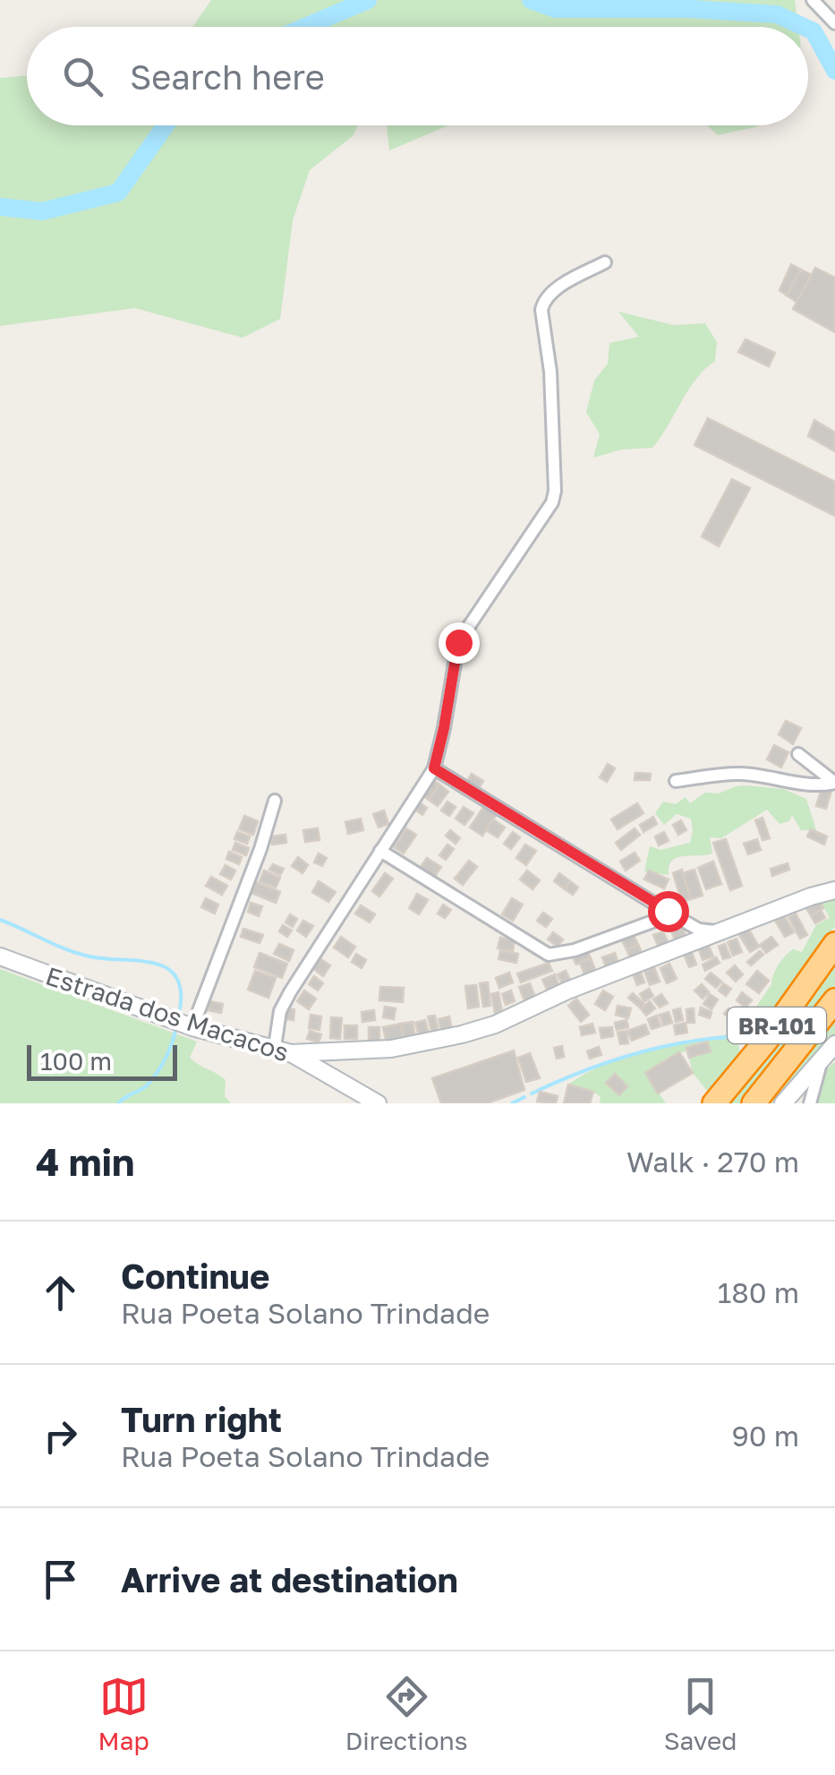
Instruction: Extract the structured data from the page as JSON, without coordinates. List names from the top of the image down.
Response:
{
  "streets": {
    "highway": ["BR-101"],
    "main road": ["Estrada dos Macacos"]
  },
  "scale_bar": "100 m",
  "page": {
    "search": "Search here",
    "scale": "100 m",
    "heading": ["4 min", "Walk · 270 m"],
    "list": [
      ["Continue", "Rua Poeta Solano Trindade", "180 m"],
      ["Turn right", "Rua Poeta Solano Trindade", "90 m"],
      "Arrive at destination"
    ],
    "nav": ["Map", "Directions", "Saved"]
  }
}
